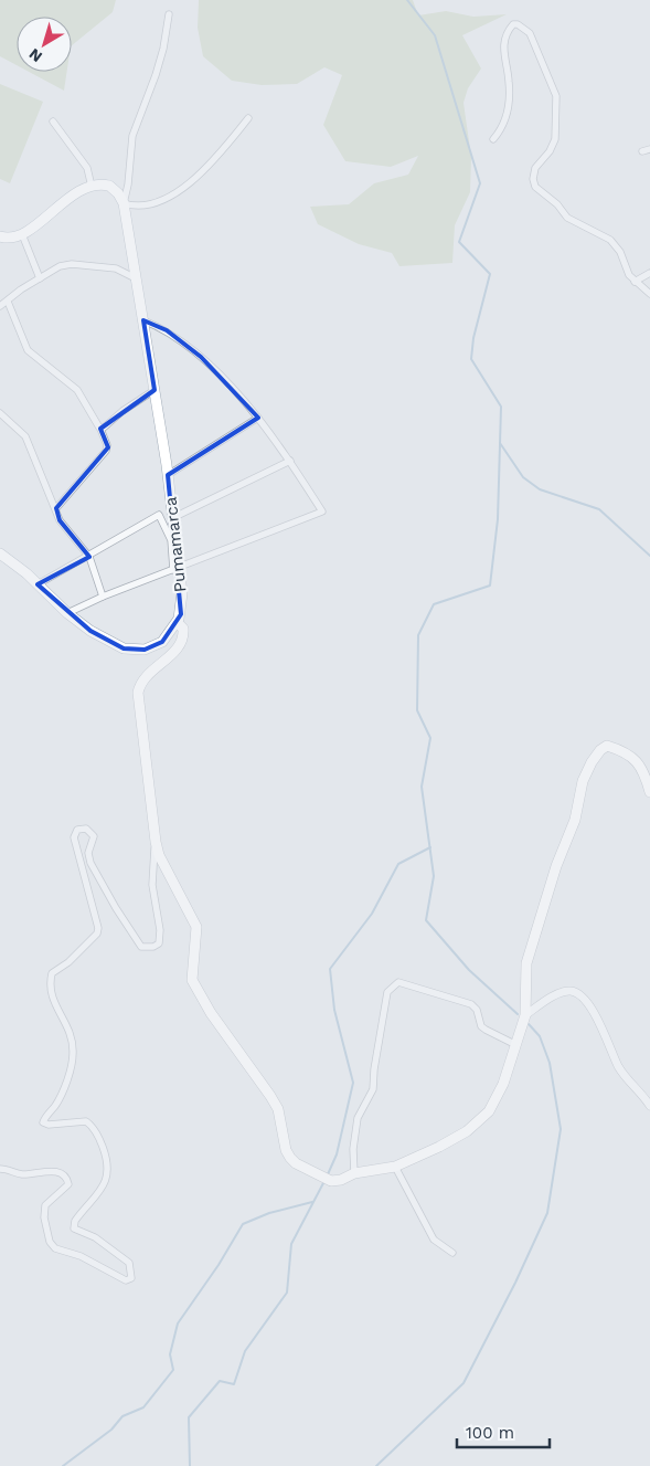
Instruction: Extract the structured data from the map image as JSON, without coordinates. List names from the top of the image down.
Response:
{
  "streets": {
    "main road": ["Pumamarca"]
  },
  "scale_bar": "100 m",
  "north": "bottom left"
}
